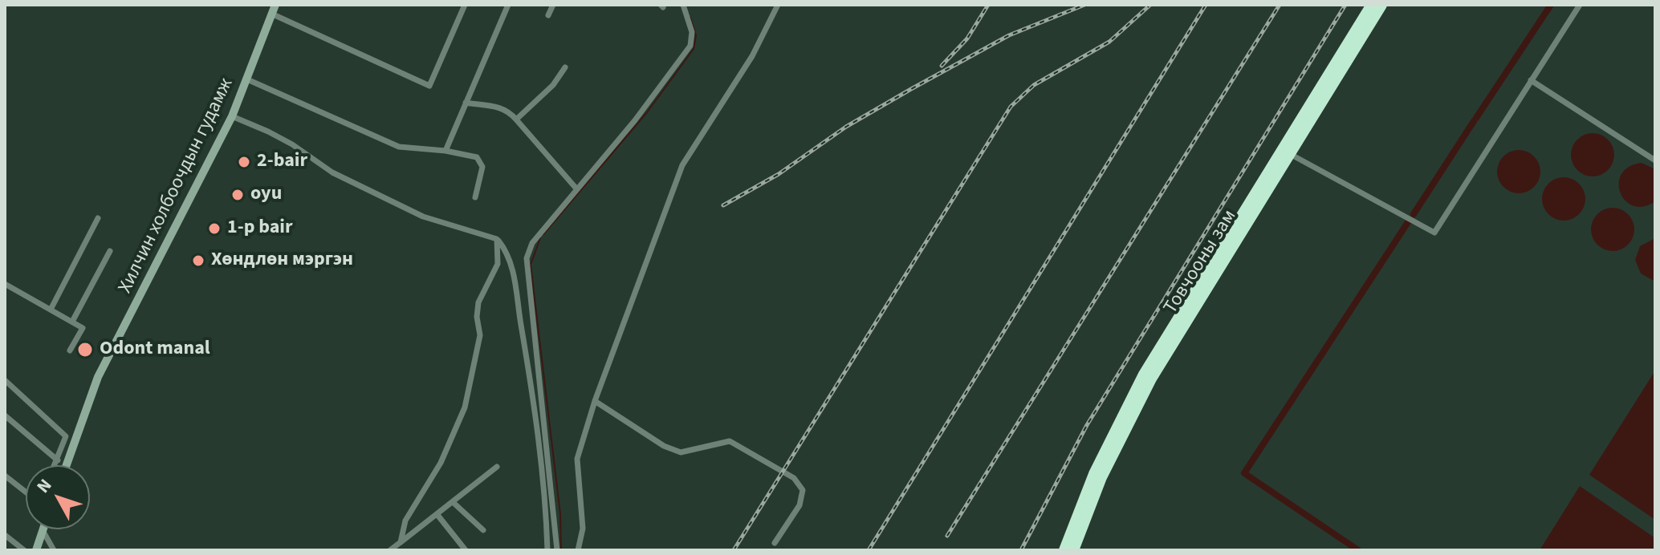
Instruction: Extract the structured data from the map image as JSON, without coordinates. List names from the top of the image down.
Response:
{
  "streets": {
    "highway": ["Товчооны зам"],
    "main road": ["Хилчин холбоочдын гудамж"]
  },
  "places": [
    "2-bair",
    "oyu",
    "1-p bair",
    "Хөндлөн мэргэн",
    "Odont manal"
  ],
  "north": "top left"
}
